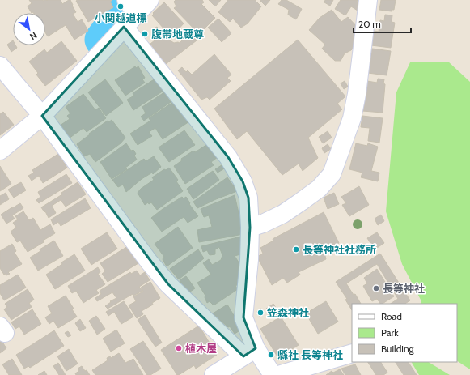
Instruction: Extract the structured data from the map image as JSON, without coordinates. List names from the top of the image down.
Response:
{
  "places": [
    "小関越道標",
    "腹帯地蔵尊",
    "長等神社社務所",
    "長等神社",
    "笠森神社",
    "植木屋",
    "縣社 長等神社"
  ],
  "legend": ["Road", "Park", "Building"],
  "scale_bar": "20 m",
  "north": "bottom right"
}
